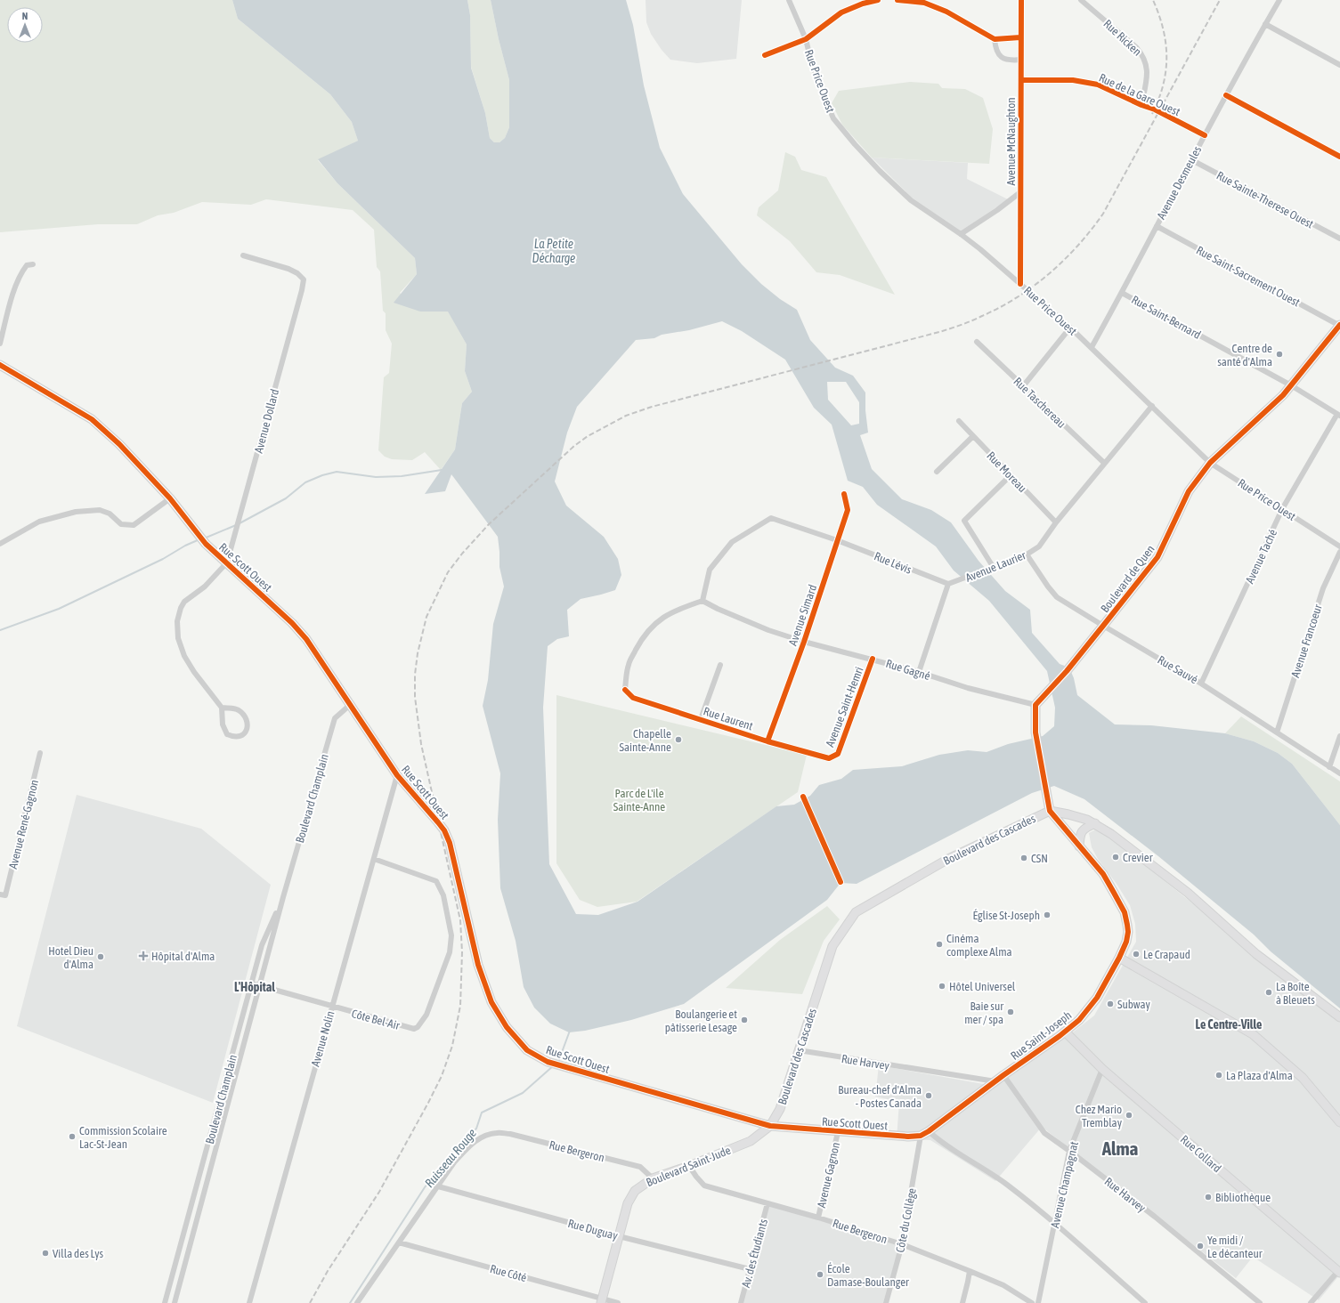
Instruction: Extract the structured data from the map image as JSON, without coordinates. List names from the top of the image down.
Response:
{
  "streets": {
    "street": [
      "Rue Ricken",
      "Rue Price Ouest",
      "Rue de la Gare Ouest",
      "Avenue McNaughton",
      "Avenue Desmeules",
      "Rue Sainte-Therese Ouest",
      "Rue Saint-Sacrement Ouest",
      "Rue Saint-Bernard",
      "Rue Taschereau",
      "Avenue Dollard",
      "Rue Moreau",
      "Avenue Taché",
      "Rue Lévis",
      "Avenue Laurier",
      "Rue Scott Ouest",
      "Boulevard de Quen",
      "Avenue Simard",
      "Avenue Francoeur",
      "Rue Gagné",
      "Rue Sauvé",
      "Avenue Saint-Hemri",
      "Rue Laurent",
      "Boulevard Champlain",
      "Avenue René-Gagnon",
      "Boulevard des Cascades",
      "Côte Bel-Air",
      "Rue Saint-Joseph",
      "Avenue Nolin",
      "Rue Harvey",
      "Rue Bergeron",
      "Rue Collard",
      "Boulevard Saint-Jude",
      "Avenue Gagnon",
      "Avenue Champagnat",
      "Côte du Collège",
      "Rue Duguay",
      "Av. des Étudiants",
      "Rue Côté"
    ]
  },
  "crossings": [
    ["Rue Ricken", "Rue de la Gare Ouest"],
    ["Rue Price Ouest", "Avenue McNaughton"],
    ["Rue Price Ouest", "Avenue Desmeules"],
    ["Rue Price Ouest", "Avenue Taché"],
    ["Rue Price Ouest", "Avenue Laurier"],
    ["Rue Price Ouest", "Boulevard de Quen"],
    ["Rue de la Gare Ouest", "Avenue McNaughton"],
    ["Rue de la Gare Ouest", "Avenue Desmeules"],
    ["Avenue Desmeules", "Rue Sainte-Therese Ouest"],
    ["Avenue Desmeules", "Rue Saint-Sacrement Ouest"],
    ["Avenue Desmeules", "Rue Saint-Bernard"],
    ["Rue Saint-Sacrement Ouest", "Boulevard de Quen"],
    ["Rue Saint-Bernard", "Avenue Taché"],
    ["Rue Saint-Bernard", "Boulevard de Quen"],
    ["Rue Taschereau", "Avenue Laurier"],
    ["Avenue Dollard", "Rue Scott Ouest"],
    ["Rue Moreau", "Avenue Laurier"],
    ["Avenue Taché", "Rue Sauvé"],
    ["Rue Lévis", "Avenue Laurier"],
    ["Rue Lévis", "Avenue Simard"],
    ["Rue Lévis", "Rue Gagné"],
    ["Rue Lévis", "Rue Laurent"],
    ["Avenue Laurier", "Rue Sauvé"],
    ["Rue Scott Ouest", "Boulevard Champlain"],
    ["Rue Scott Ouest", "Boulevard des Cascades"],
    ["Rue Scott Ouest", "Rue Saint-Joseph"],
    ["Rue Scott Ouest", "Avenue Nolin"],
    ["Rue Scott Ouest", "Boulevard Saint-Jude"],
    ["Rue Scott Ouest", "Avenue Gagnon"],
    ["Rue Scott Ouest", "Côte du Collège"],
    ["Boulevard de Quen", "Rue Gagné"],
    ["Boulevard de Quen", "Rue Sauvé"],
    ["Boulevard de Quen", "Rue Saint-Joseph"],
    ["Avenue Simard", "Rue Gagné"],
    ["Avenue Simard", "Rue Laurent"],
    ["Avenue Francoeur", "Rue Sauvé"],
    ["Rue Gagné", "Avenue Saint-Hemri"],
    ["Rue Gagné", "Rue Laurent"],
    ["Rue Gagné", "Rue Saint-Joseph"],
    ["Avenue Saint-Hemri", "Rue Laurent"],
    ["Boulevard Champlain", "Côte Bel-Air"],
    ["Boulevard des Cascades", "Rue Saint-Joseph"],
    ["Boulevard des Cascades", "Rue Harvey"],
    ["Boulevard des Cascades", "Boulevard Saint-Jude"],
    ["Côte Bel-Air", "Avenue Nolin"],
    ["Rue Saint-Joseph", "Rue Harvey"],
    ["Rue Saint-Joseph", "Rue Collard"],
    ["Rue Harvey", "Avenue Champagnat"],
    ["Rue Bergeron", "Boulevard Saint-Jude"],
    ["Rue Bergeron", "Avenue Gagnon"],
    ["Rue Bergeron", "Côte du Collège"],
    ["Rue Bergeron", "Rue Duguay"],
    ["Rue Bergeron", "Av. des Étudiants"],
    ["Rue Collard", "Avenue Champagnat"],
    ["Boulevard Saint-Jude", "Rue Duguay"],
    ["Boulevard Saint-Jude", "Rue Côté"],
    ["Rue Duguay", "Av. des Étudiants"]
  ],
  "districts": ["L'Hôpital", "Le Centre-Ville", "Alma"],
  "water": ["La Petite Décharge", "Ruisseau Rouge"],
  "parks": ["Parc de L'ile Sainte-Anne"],
  "places": {
    "other": [
      "Centre de santé d'Alma",
      "Chapelle Sainte-Anne",
      "Crevier",
      "CSN",
      "Église St-Joseph",
      "Cinéma complexe Alma",
      "Le Crapaud",
      "Hotel Dieu d'Alma",
      "Hôtel Universel",
      "La Boîte à Bleuets",
      "Subway",
      "Baie sur mer / spa",
      "Boulangerie et pâtisserie Lesage",
      "La Plaza d'Alma",
      "Bureau-chef d'Alma - Postes Canada",
      "Chez Mario Tremblay",
      "Commission Scolaire Lac-St-Jean",
      "Bibliothèque",
      "Ye midi / Le décanteur",
      "Villa des Lys",
      "École Damase-Boulanger"
    ],
    "health": ["Hôpital d'Alma"]
  },
  "north": "top"
}
